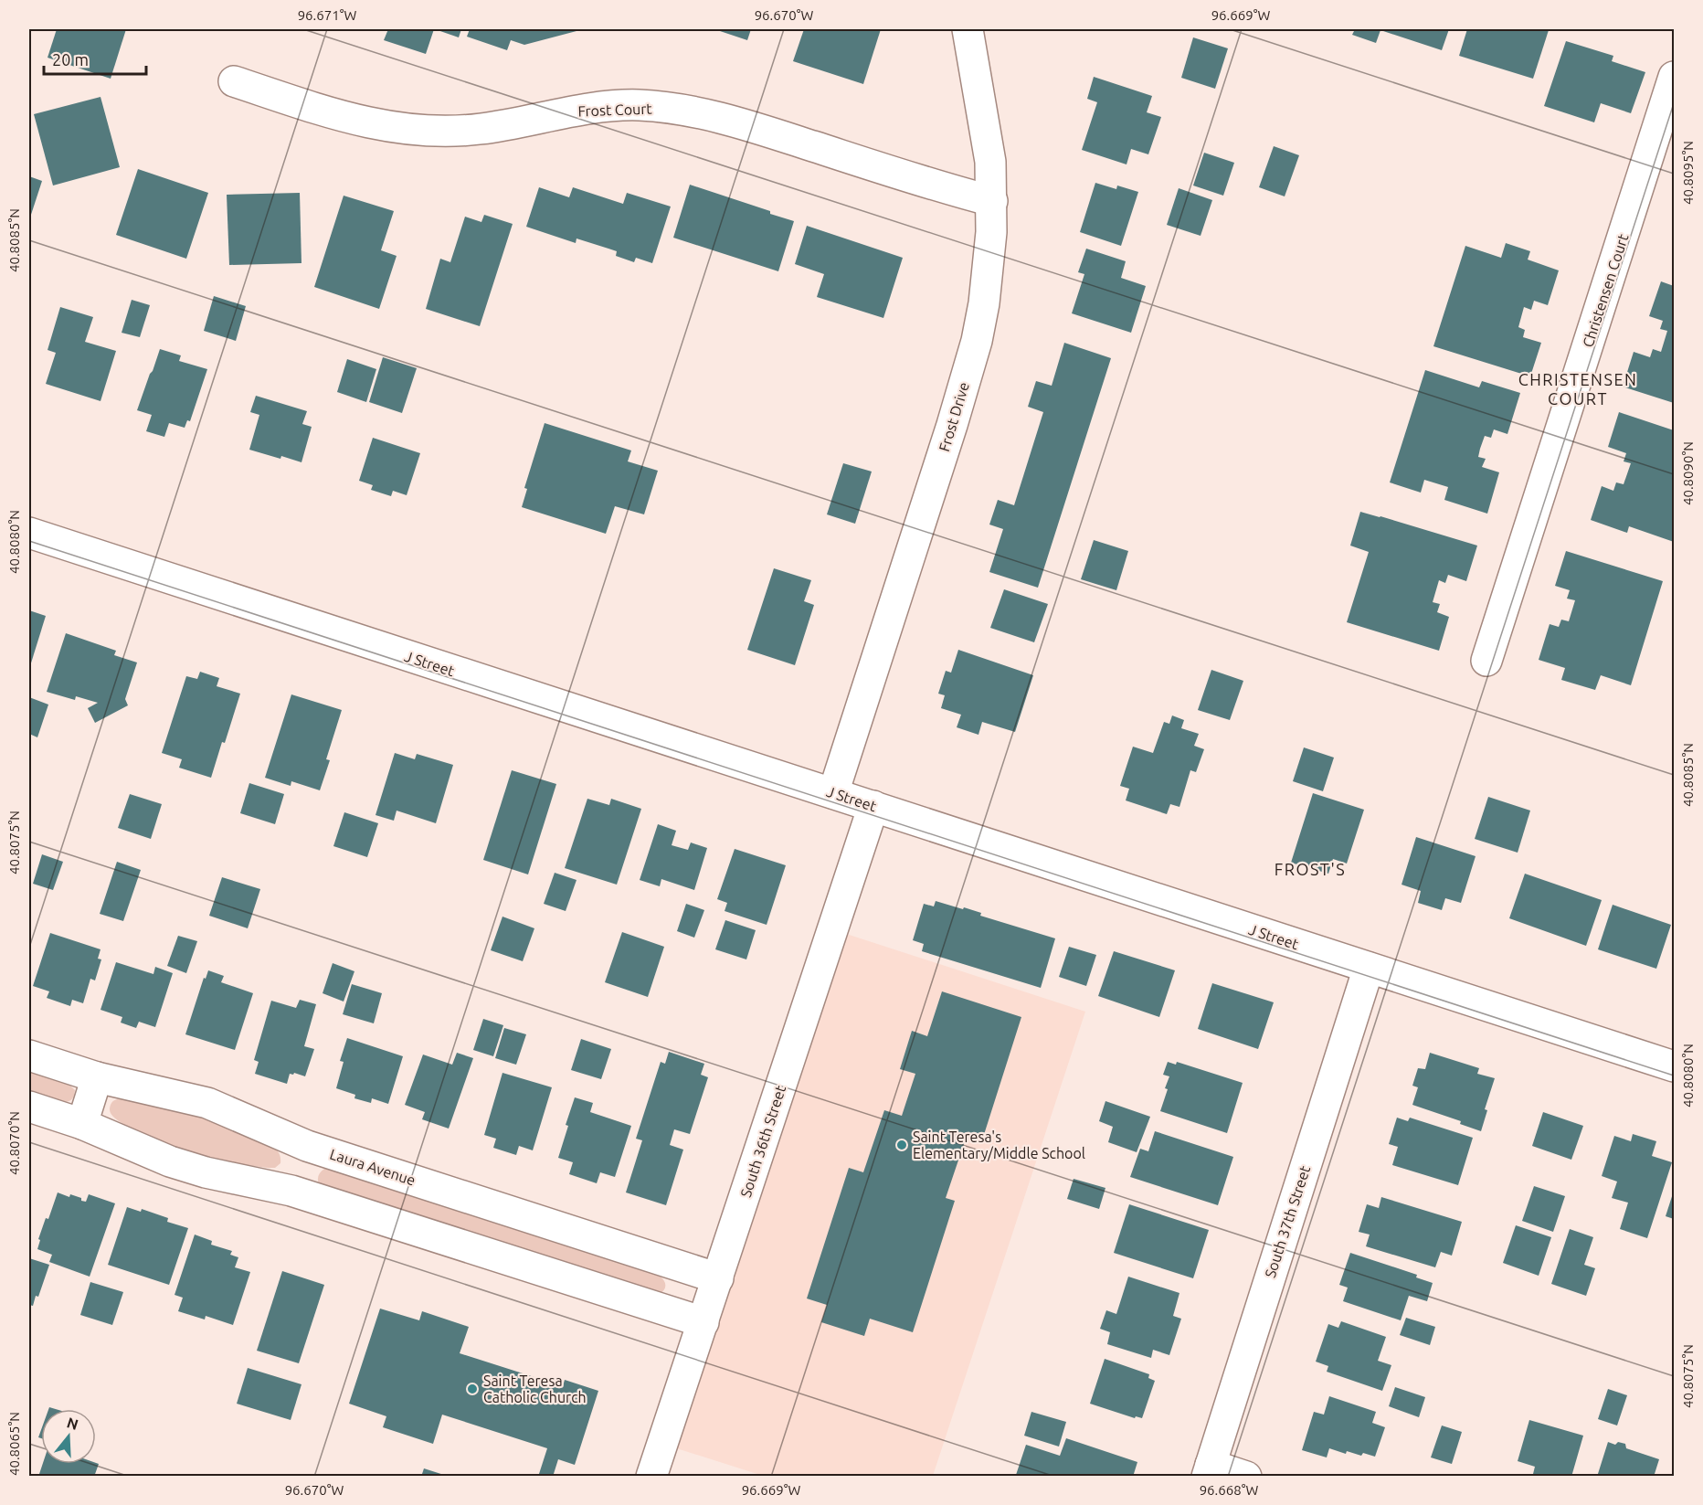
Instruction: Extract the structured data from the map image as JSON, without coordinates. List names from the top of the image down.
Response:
{
  "streets": {
    "street": [
      "Frost Court",
      "Christensen Court",
      "Frost Drive",
      "J Street",
      "South 36th Street",
      "Laura Avenue",
      "South 37th Street"
    ]
  },
  "crossings": [
    ["Frost Court", "Frost Drive"],
    ["Frost Drive", "J Street"],
    ["J Street", "South 36th Street"],
    ["J Street", "South 37th Street"],
    ["South 36th Street", "Laura Avenue"]
  ],
  "districts": ["CHRISTENSEN COURT", "FROST'S"],
  "places": ["Saint Teresa's Elementary/Middle School", "Saint Teresa Catholic Church"],
  "scale_bar": "20 m",
  "north": "top",
  "coordinates": [
    "96.671°W",
    "96.670°W",
    "96.669°W",
    "40.8095°N",
    "40.8085°N",
    "40.8090°N",
    "40.8080°N",
    "40.8075°N",
    "40.8070°N",
    "40.8065°N",
    "96.668°W"
  ]
}
